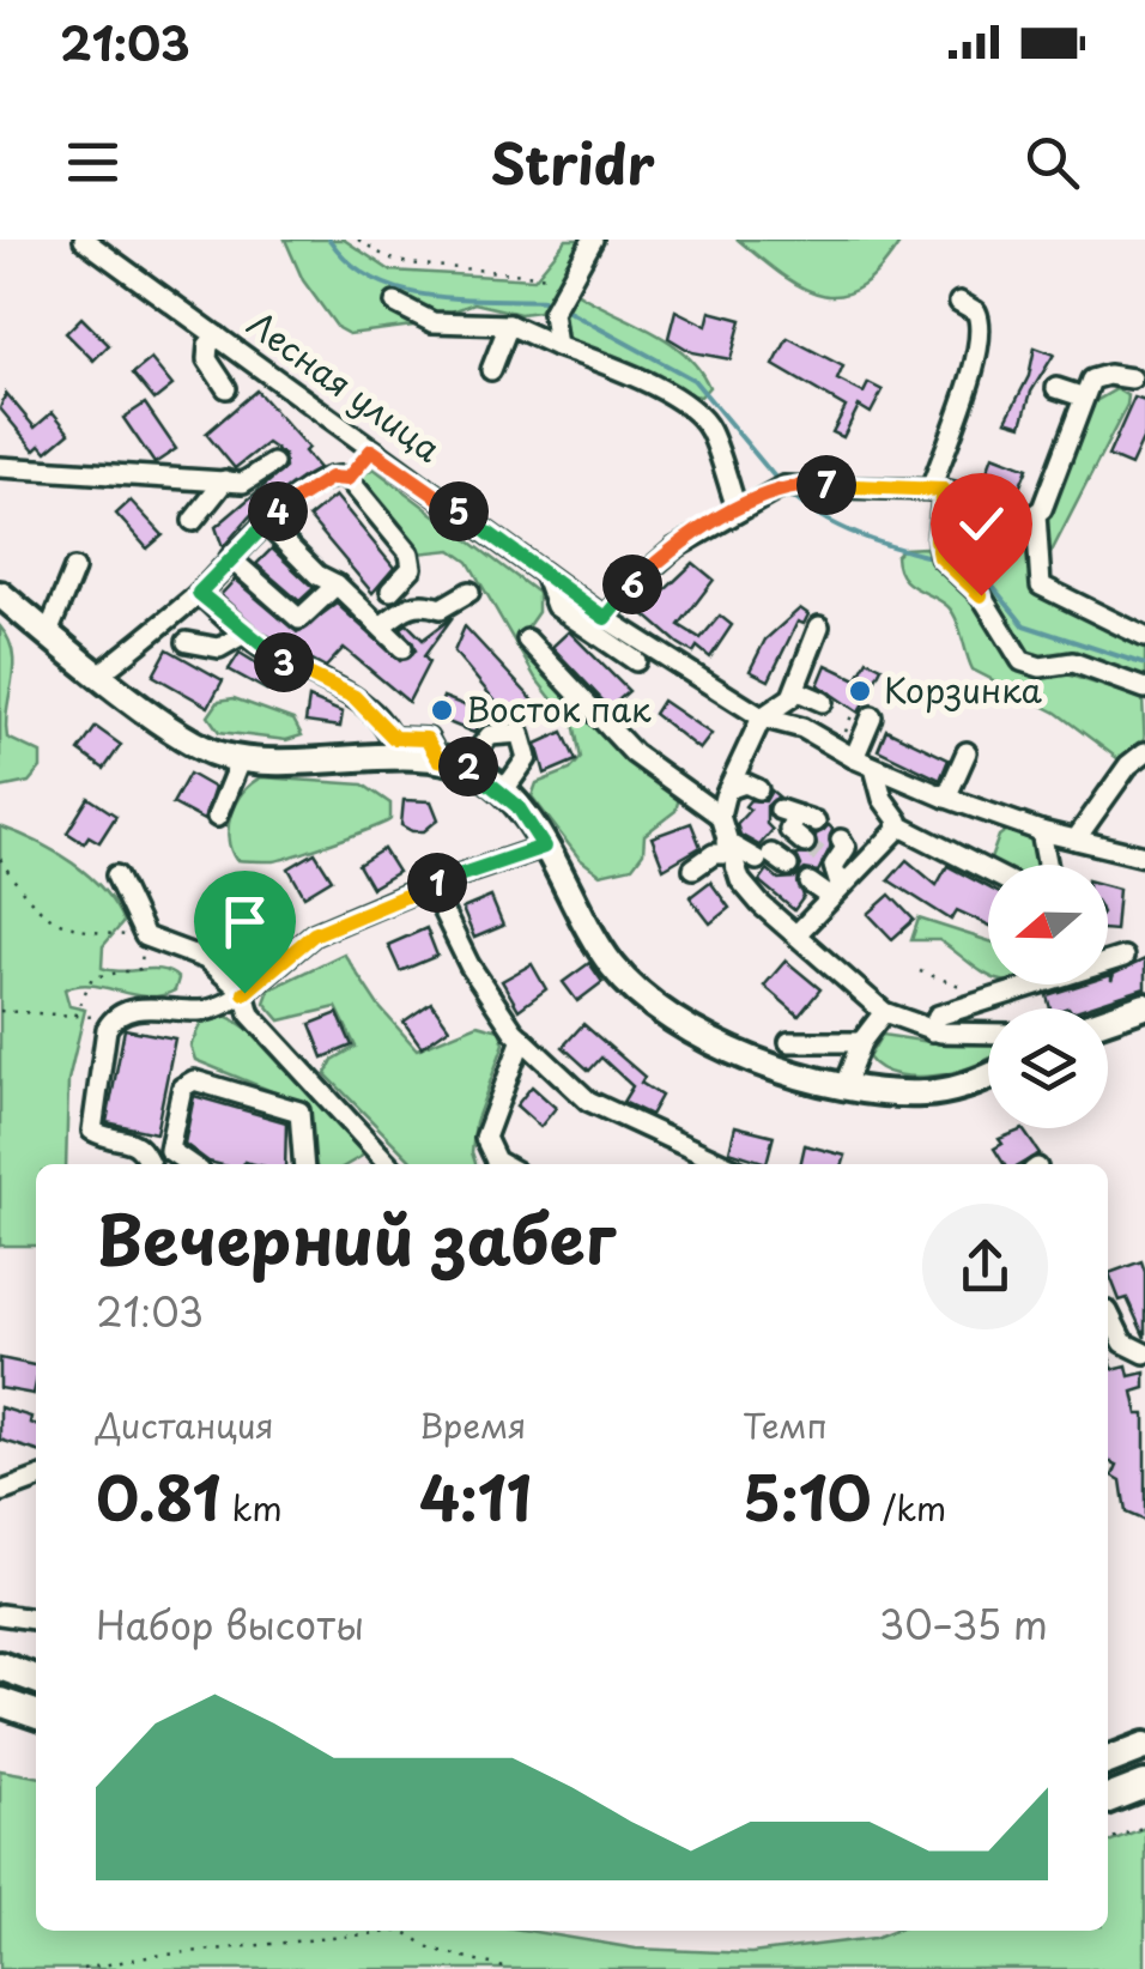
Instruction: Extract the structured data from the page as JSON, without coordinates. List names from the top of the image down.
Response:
{
  "streets": {
    "street": ["Лесная улица"]
  },
  "places": ["Корзинка", "Восток пак"],
  "north": "left",
  "page": {
    "status": "21:03",
    "header": "Stridr",
    "pins": [
      "7",
      "4",
      "5",
      "6",
      "3",
      "2",
      "1"
    ],
    "heading": ["Вечерний забег", "21:03"],
    "stats": [
      ["Дистанция", "0.81 km"],
      ["Время", "4:11"],
      ["Темп", "5:10 /km"]
    ],
    "chart": ["Набор высоты", "30–35 m"]
  }
}
